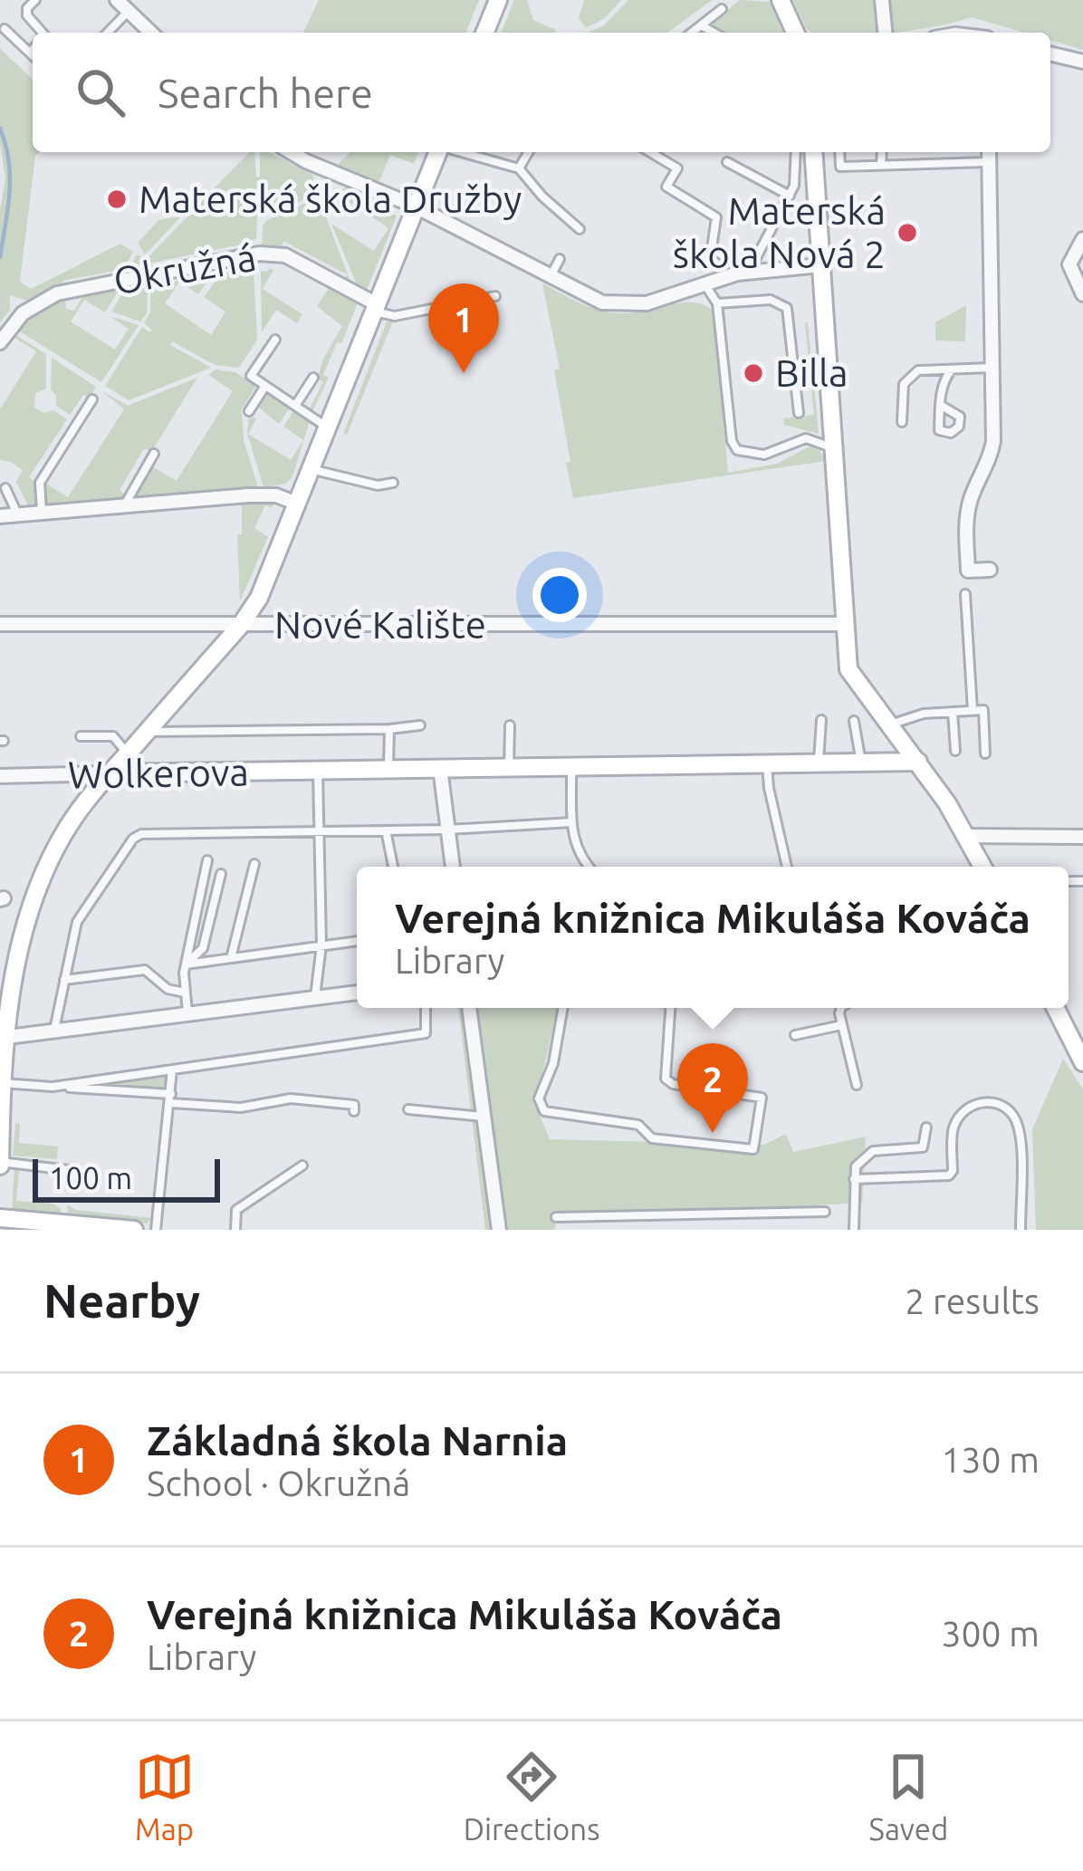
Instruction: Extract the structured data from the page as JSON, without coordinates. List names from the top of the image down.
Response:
{
  "streets": {
    "street": ["Okružná", "Nové Kalište", "Wolkerova"]
  },
  "places": ["Materská škola Družby", "Materská škola Nová 2", "Billa"],
  "scale_bar": "100 m",
  "page": {
    "search": "Search here",
    "pins": ["1", "2"],
    "popup": ["Verejná knižnica Mikuláša Kováča", "Library"],
    "scale": "100 m",
    "heading": ["Nearby", "2 results"],
    "list": [
      {
        "mark": "1",
        "name": "Základná škola Narnia",
        "note": "School · Okružná",
        "value": "130 m"
      },
      {
        "mark": "2",
        "name": "Verejná knižnica Mikuláša Kováča",
        "note": "Library",
        "value": "300 m"
      }
    ],
    "nav": ["Map", "Directions", "Saved"]
  }
}
